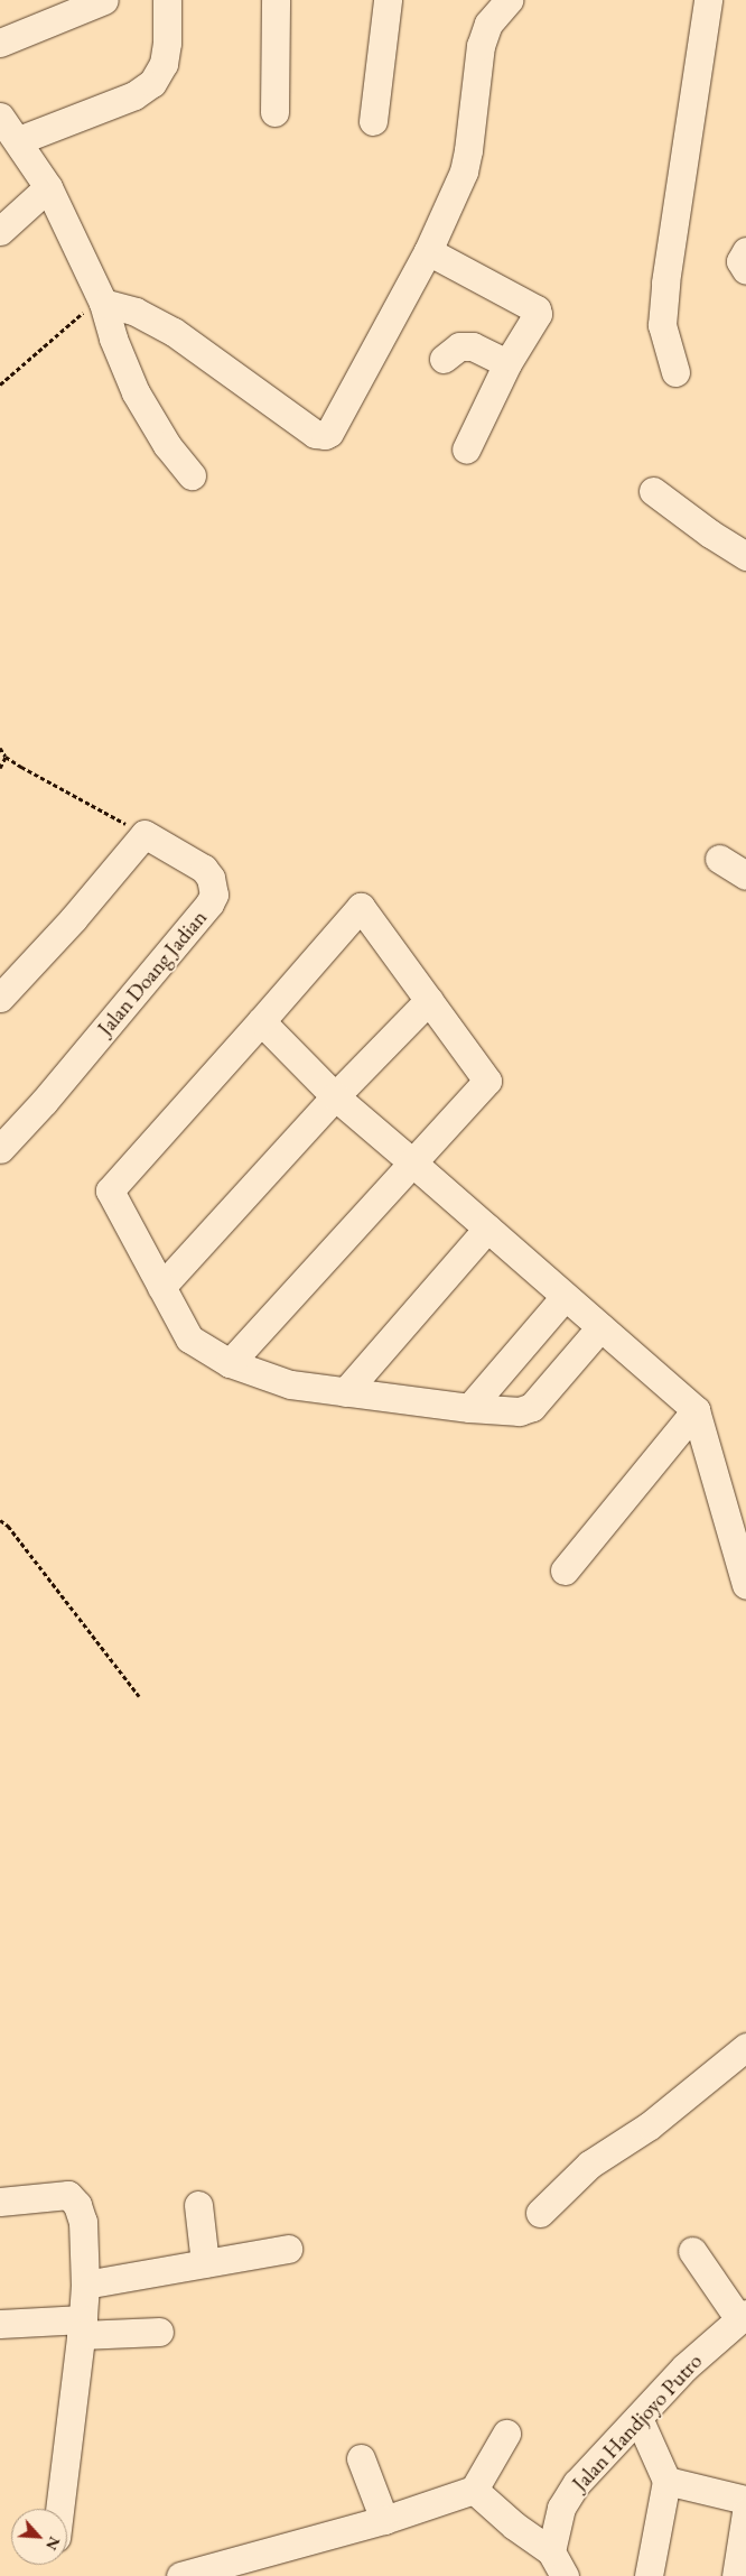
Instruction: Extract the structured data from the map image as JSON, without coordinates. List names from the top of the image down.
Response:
{
  "streets": {
    "street": ["Jalan Doang Jadian", "Jalan Handjoyo Putro"]
  },
  "north": "bottom right"
}
